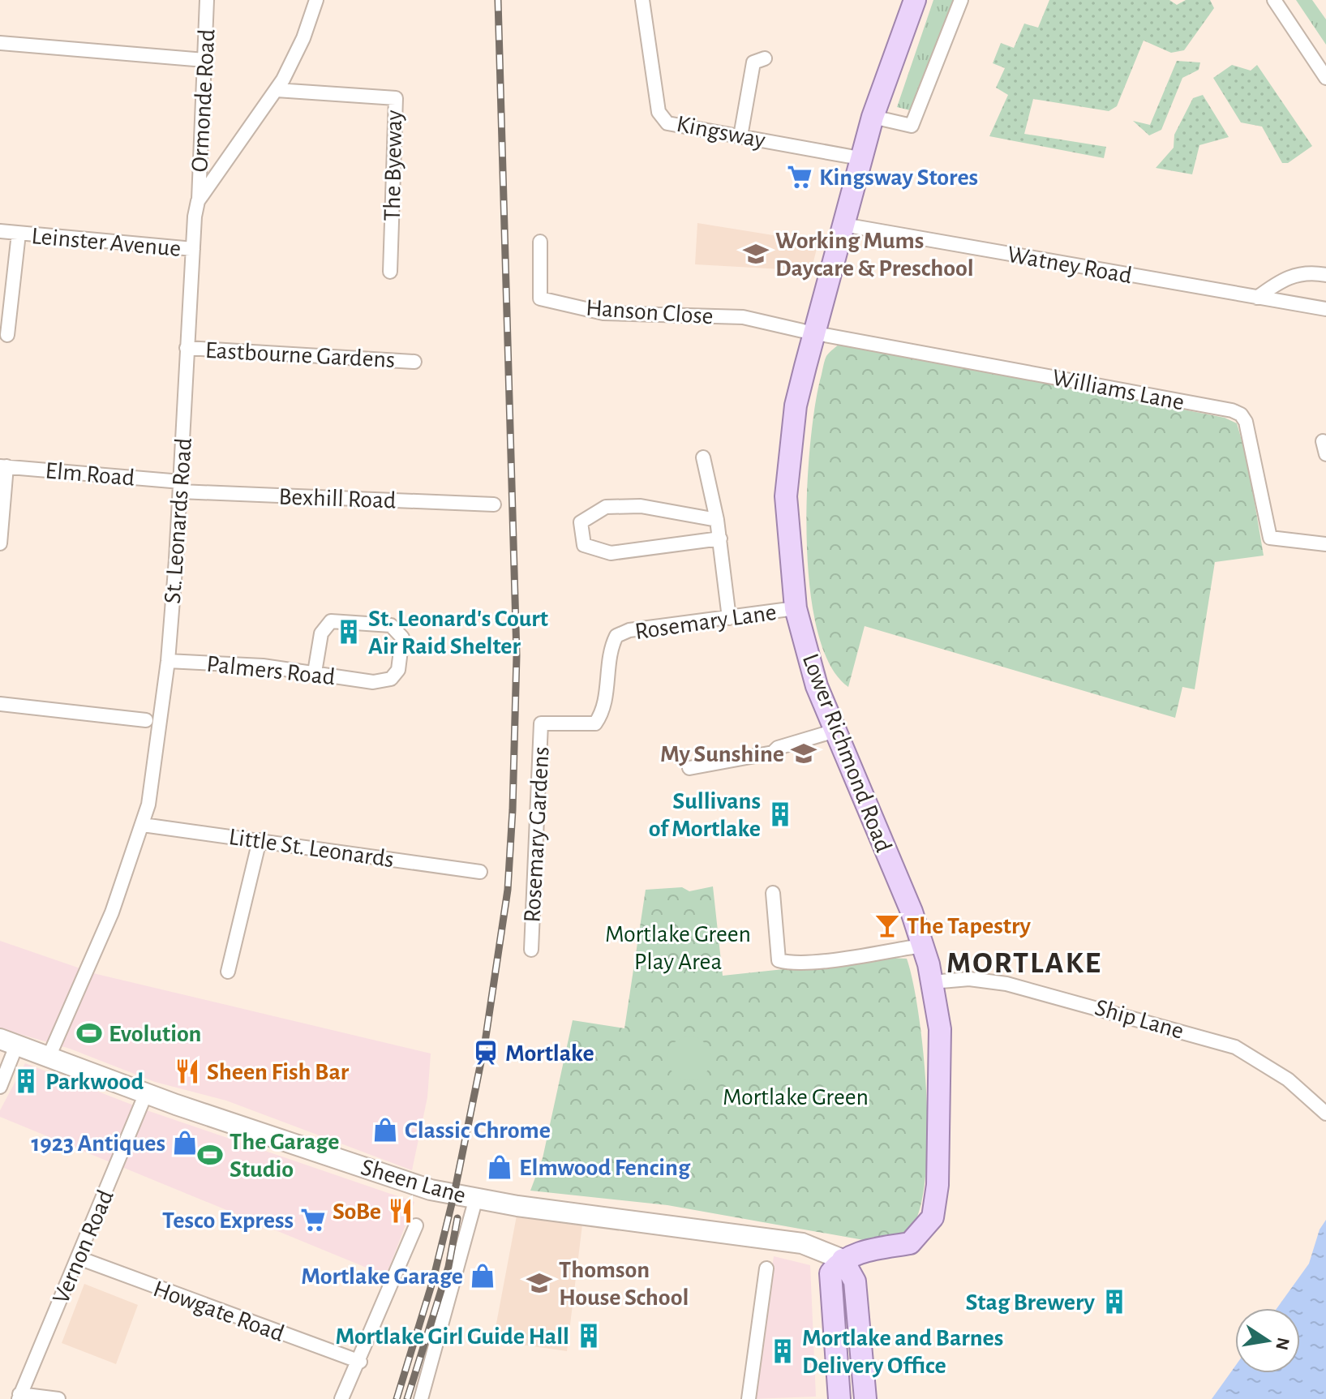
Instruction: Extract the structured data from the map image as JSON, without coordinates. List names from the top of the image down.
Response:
{
  "streets": {
    "main road": ["Lower Richmond Road", "Sheen Lane"],
    "street": [
      "Ormonde Road",
      "Kingsway",
      "The Byeway",
      "Leinster Avenue",
      "Watney Road",
      "Hanson Close",
      "Eastbourne Gardens",
      "Williams Lane",
      "Elm Road",
      "Bexhill Road",
      "St. Leonards Road",
      "Rosemary Lane",
      "Palmers Road",
      "Rosemary Gardens",
      "Little St. Leonards",
      "Ship Lane",
      "Vernon Road",
      "Howgate Road"
    ]
  },
  "crossings": [
    ["Ormonde Road", "St. Leonards Road"],
    ["Kingsway", "Lower Richmond Road"],
    ["The Byeway", "St. Leonards Road"],
    ["Leinster Avenue", "St. Leonards Road"],
    ["Watney Road", "Lower Richmond Road"],
    ["Hanson Close", "Williams Lane"],
    ["Hanson Close", "Lower Richmond Road"],
    ["Eastbourne Gardens", "St. Leonards Road"],
    ["Williams Lane", "Lower Richmond Road"],
    ["Elm Road", "Bexhill Road"],
    ["Elm Road", "St. Leonards Road"],
    ["Bexhill Road", "St. Leonards Road"],
    ["St. Leonards Road", "Palmers Road"],
    ["St. Leonards Road", "Little St. Leonards"],
    ["St. Leonards Road", "Sheen Lane"],
    ["Rosemary Lane", "Lower Richmond Road"],
    ["Rosemary Lane", "Rosemary Gardens"],
    ["Lower Richmond Road", "Ship Lane"],
    ["Lower Richmond Road", "Sheen Lane"],
    ["Sheen Lane", "Vernon Road"],
    ["Vernon Road", "Howgate Road"]
  ],
  "districts": ["MORTLAKE"],
  "parks": ["Mortlake Green Play Area", "Mortlake Green"],
  "places": {
    "supermarket": ["Kingsway Stores", "Tesco Express"],
    "school or university": ["Working Mums Daycare & Preschool", "My Sunshine", "Thomson House School"],
    "building": [
      "St. Leonard's Court Air Raid Shelter",
      "Sullivans of Mortlake",
      "Parkwood",
      "Stag Brewery",
      "Mortlake Girl Guide Hall",
      "Mortlake and Barnes Delivery Office"
    ],
    "bar": ["The Tapestry"],
    "sports": ["Evolution", "The Garage Studio"],
    "station": ["Mortlake"],
    "restaurant": ["Sheen Fish Bar", "SoBe"],
    "shop": [
      "Classic Chrome",
      "1923 Antiques",
      "Elmwood Fencing",
      "Mortlake Garage"
    ]
  },
  "north": "right"
}
